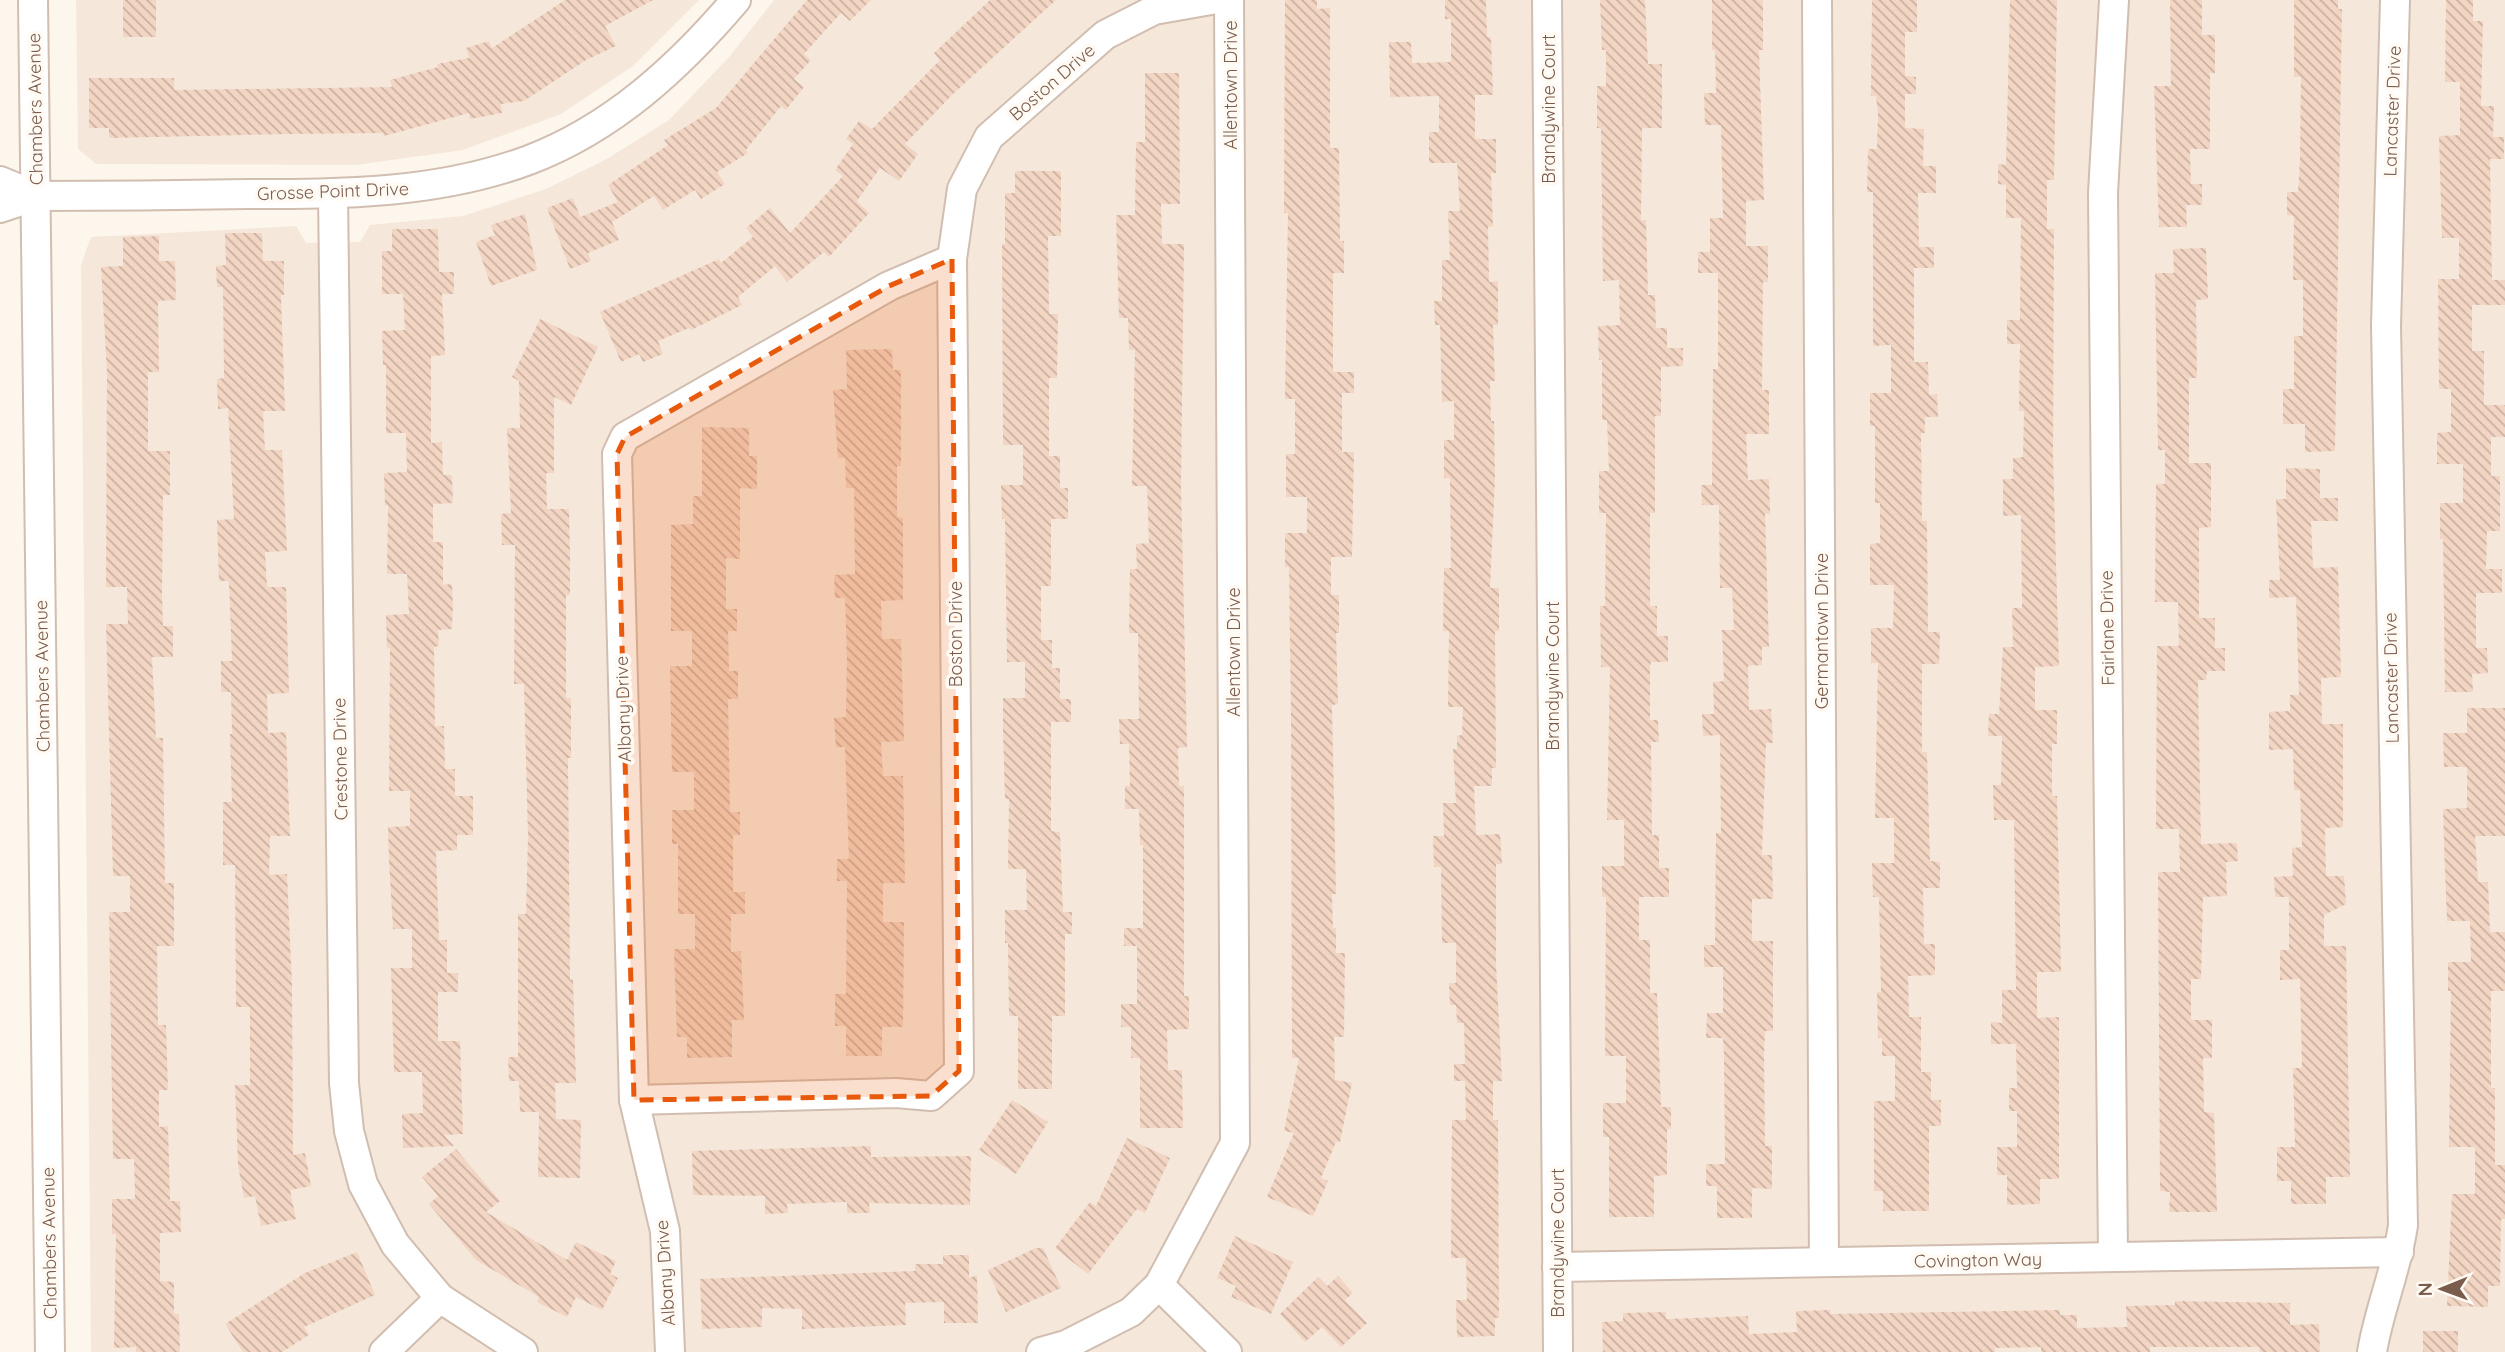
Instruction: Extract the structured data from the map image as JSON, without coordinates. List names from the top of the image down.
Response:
{
  "streets": {
    "street": [
      "Boston Drive",
      "Allentown Drive",
      "Chambers Avenue",
      "Brandywine Court",
      "Lancaster Drive",
      "Grosse Point Drive",
      "Fairlane Drive",
      "Germantown Drive",
      "Albany Drive",
      "Crestone Drive",
      "Covington Way"
    ]
  },
  "crossings": [
    ["Boston Drive", "Albany Drive"],
    ["Chambers Avenue", "Grosse Point Drive"],
    ["Brandywine Court", "Covington Way"],
    ["Lancaster Drive", "Covington Way"],
    ["Grosse Point Drive", "Crestone Drive"],
    ["Fairlane Drive", "Covington Way"],
    ["Germantown Drive", "Covington Way"]
  ],
  "north": "left"
}
